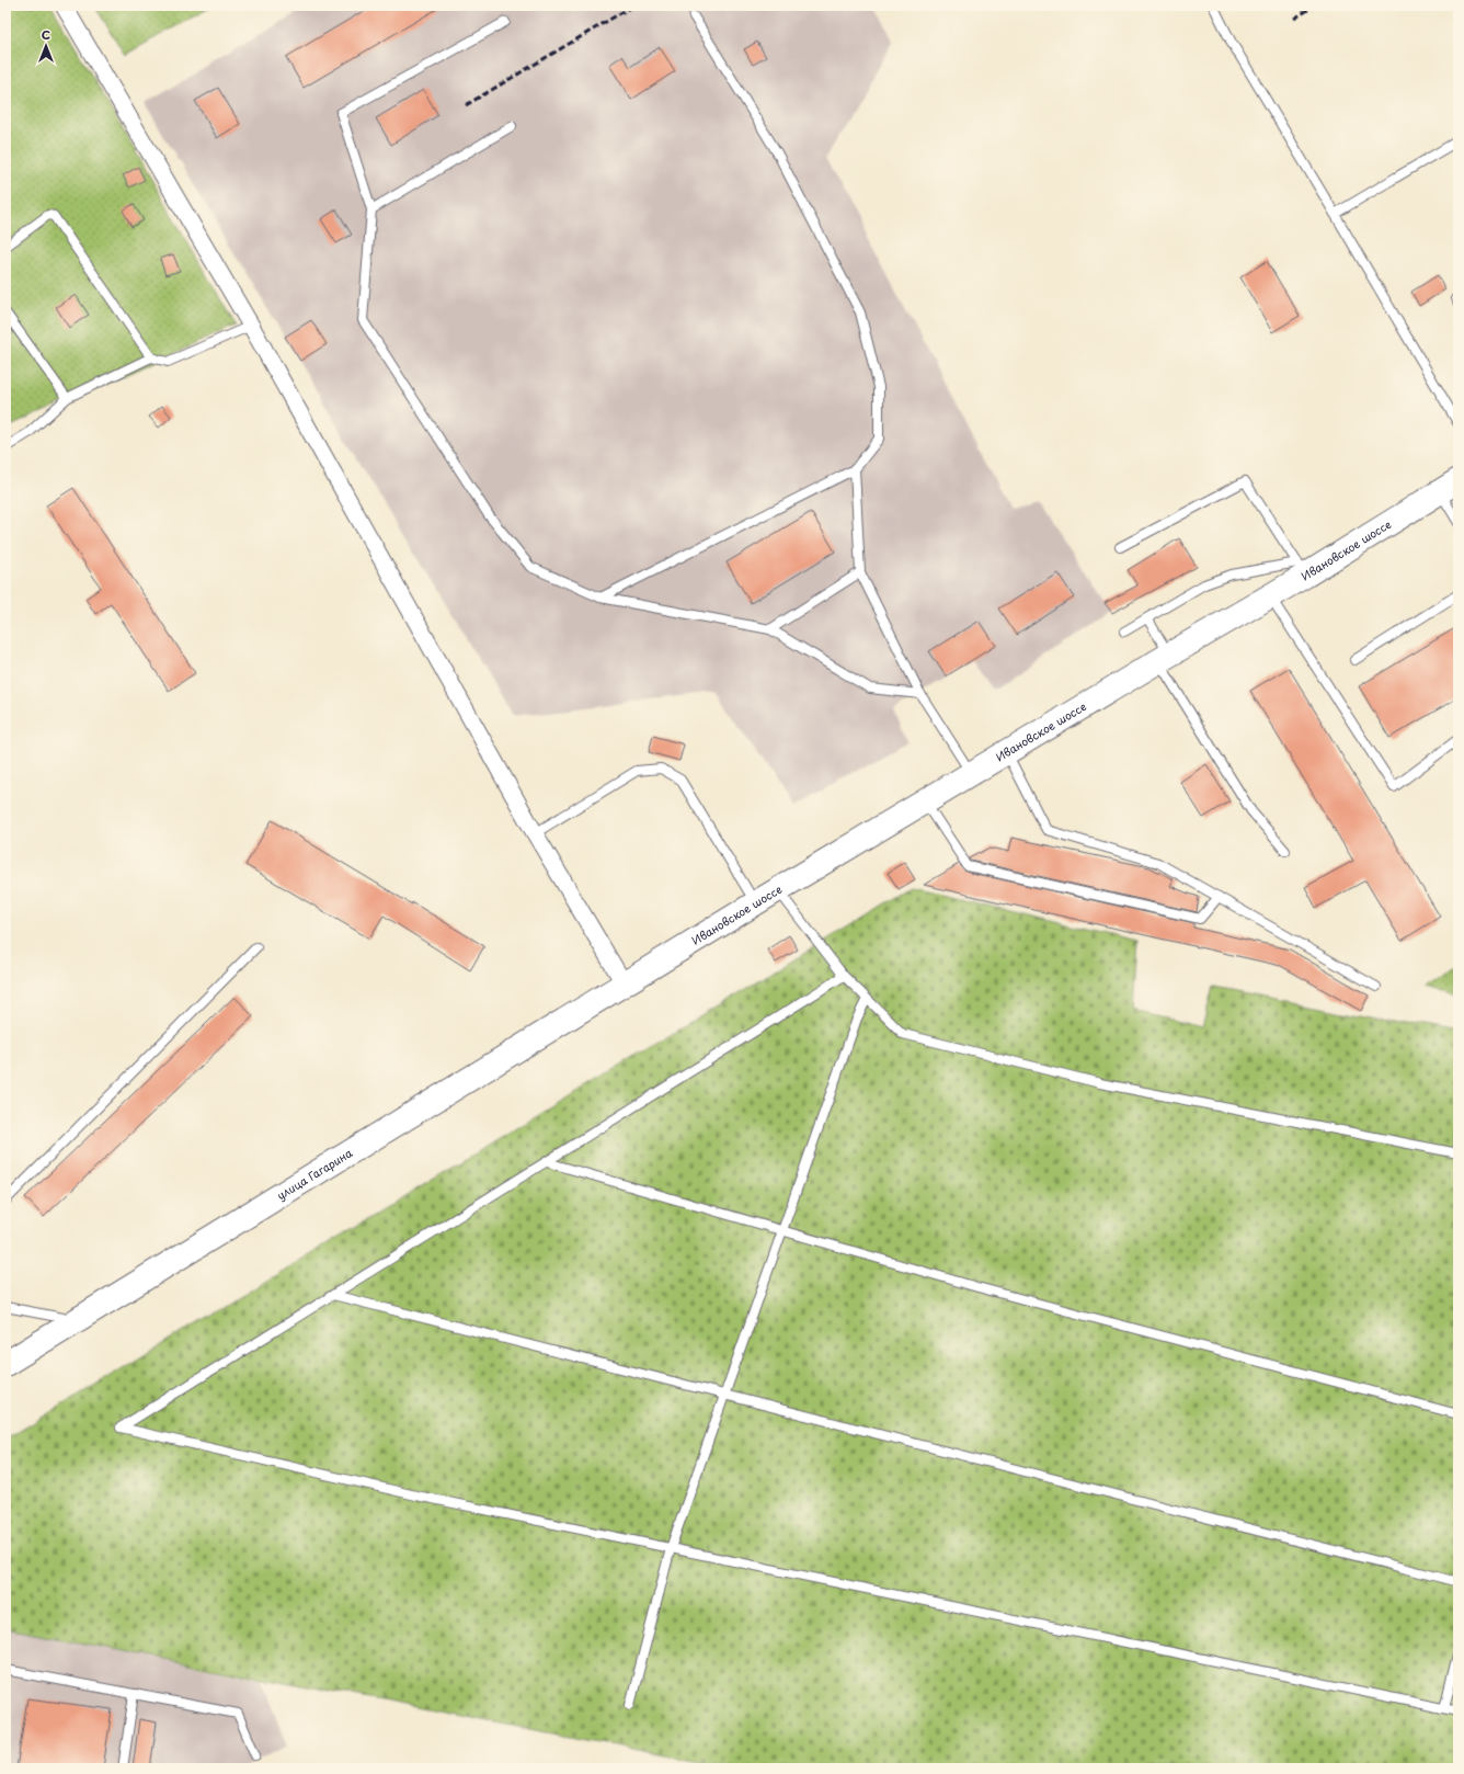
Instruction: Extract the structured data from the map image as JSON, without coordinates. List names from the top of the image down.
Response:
{
  "streets": {
    "street": ["Ивановское шоссе", "улица Гагарина"]
  },
  "crossings": [
    ["Ивановское шоссе", "улица Гагарина"]
  ],
  "north": "top"
}
